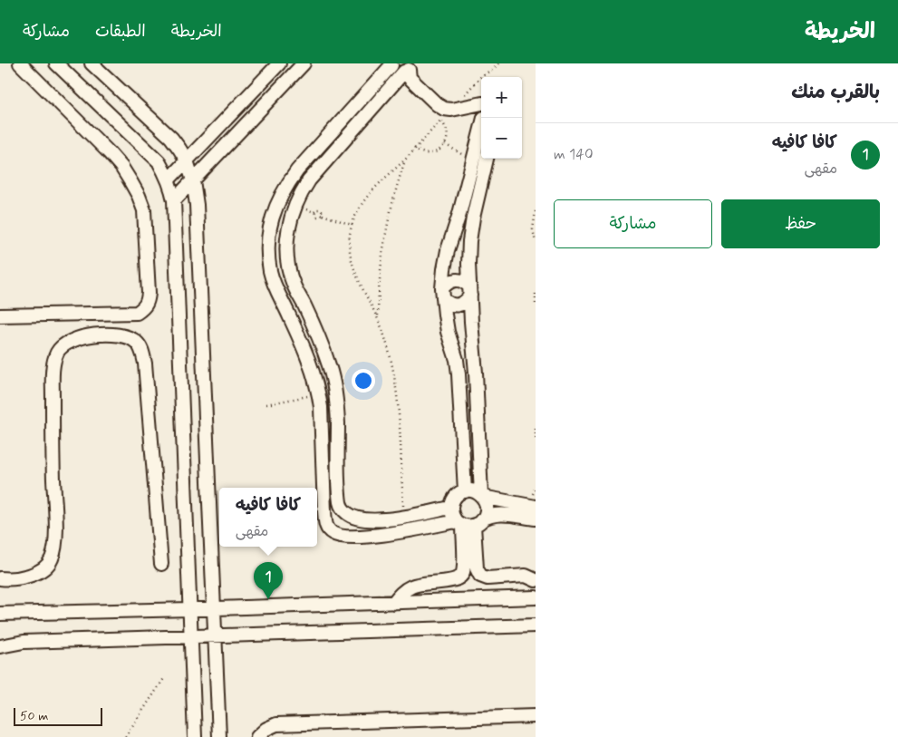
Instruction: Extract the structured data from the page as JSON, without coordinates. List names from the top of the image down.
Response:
{
  "scale_bar": "50 m",
  "page": {
    "header": "الخريطة",
    "nav": ["الخريطة", "الطبقات", "مشاركة"],
    "heading": "بالقرب منك",
    "map_buttons": ["+", "−"],
    "list": [
      {
        "mark": "1",
        "name": "كافا كافيه",
        "note": "مقهى",
        "value": "140 m"
      }
    ],
    "buttons": ["حفظ", "مشاركة"],
    "popup": ["كافا كافيه", "مقهى"],
    "pins": "1",
    "scale": "50 m"
  }
}
